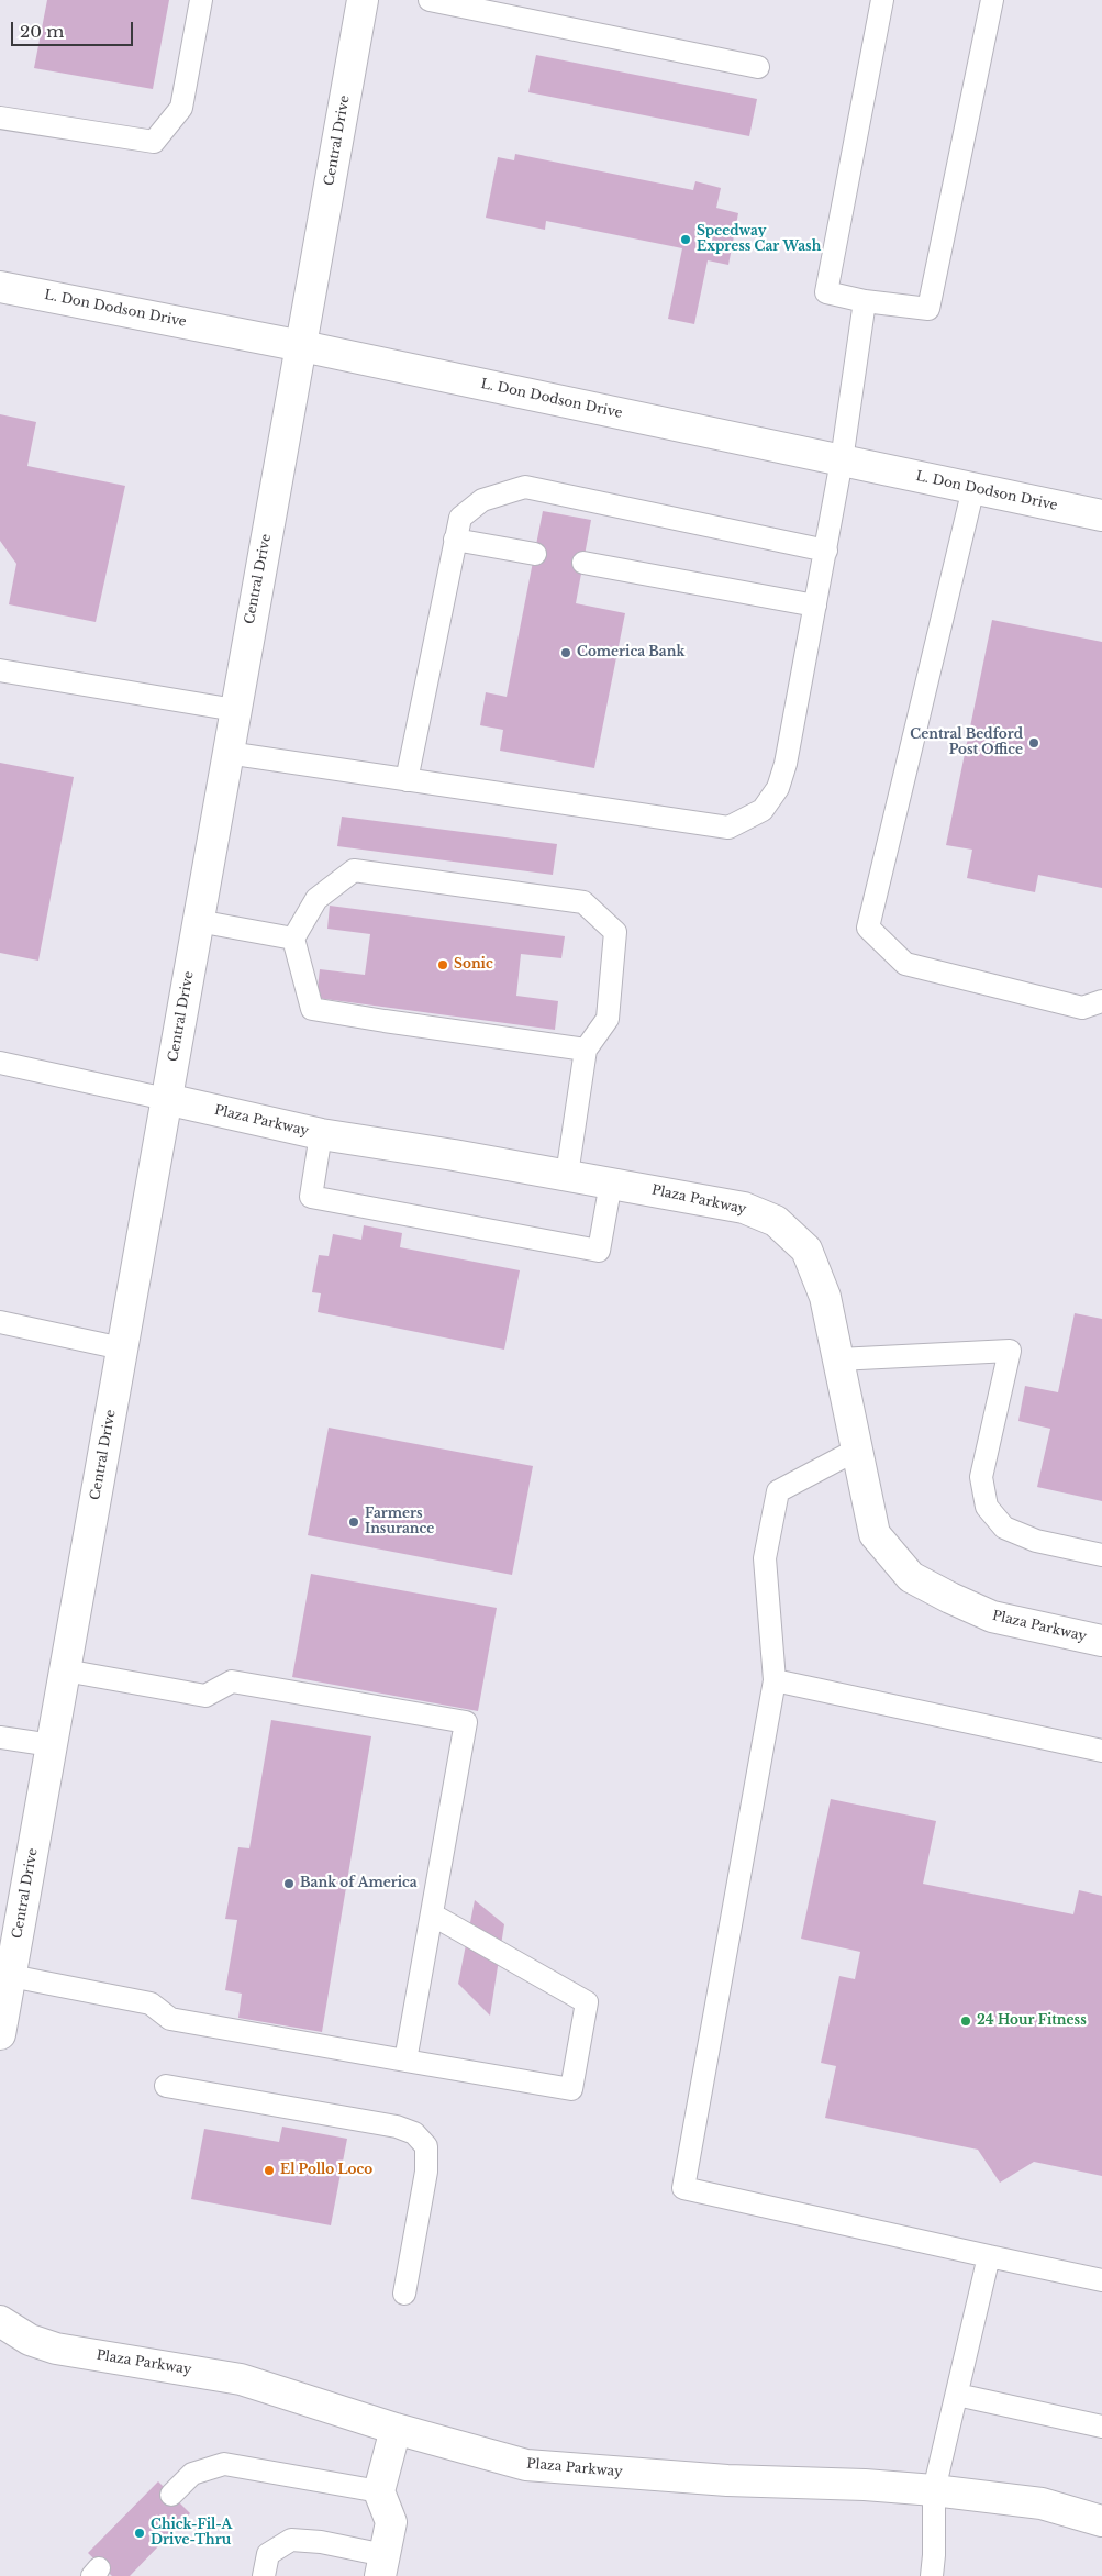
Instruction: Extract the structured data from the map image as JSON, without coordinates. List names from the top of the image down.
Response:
{
  "streets": {
    "street": ["Central Drive", "L. Don Dodson Drive", "Plaza Parkway"]
  },
  "crossings": [
    ["Central Drive", "L. Don Dodson Drive"],
    ["Central Drive", "Plaza Parkway"]
  ],
  "places": [
    "Speedway Express Car Wash",
    "Comerica Bank",
    "Central Bedford Post Office",
    "Sonic",
    "Farmers Insurance",
    "Bank of America",
    "24 Hour Fitness",
    "El Pollo Loco",
    "Chick-Fil-A Drive-Thru"
  ],
  "scale_bar": "20 m"
}
